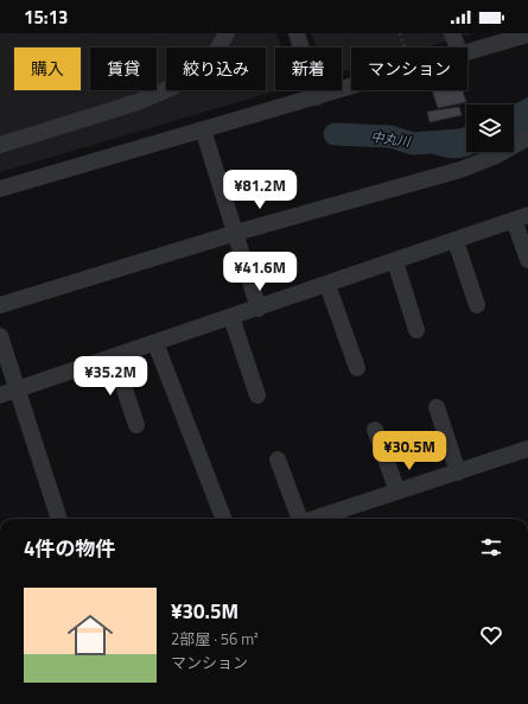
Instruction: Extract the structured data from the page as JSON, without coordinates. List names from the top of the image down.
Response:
{
  "water": ["中丸川"],
  "page": {
    "status": "15:13",
    "chip": [
      "購入",
      "賃貸",
      "絞り込み",
      "新着",
      "マンション"
    ],
    "price": [
      "¥81.2M",
      "¥41.6M",
      "¥35.2M",
      "¥30.5M"
    ],
    "heading": "4件の物件",
    "list": [
      {
        "name": "¥30.5M",
        "note": "2部屋 · 56 m² · マンション"
      }
    ]
  }
}
